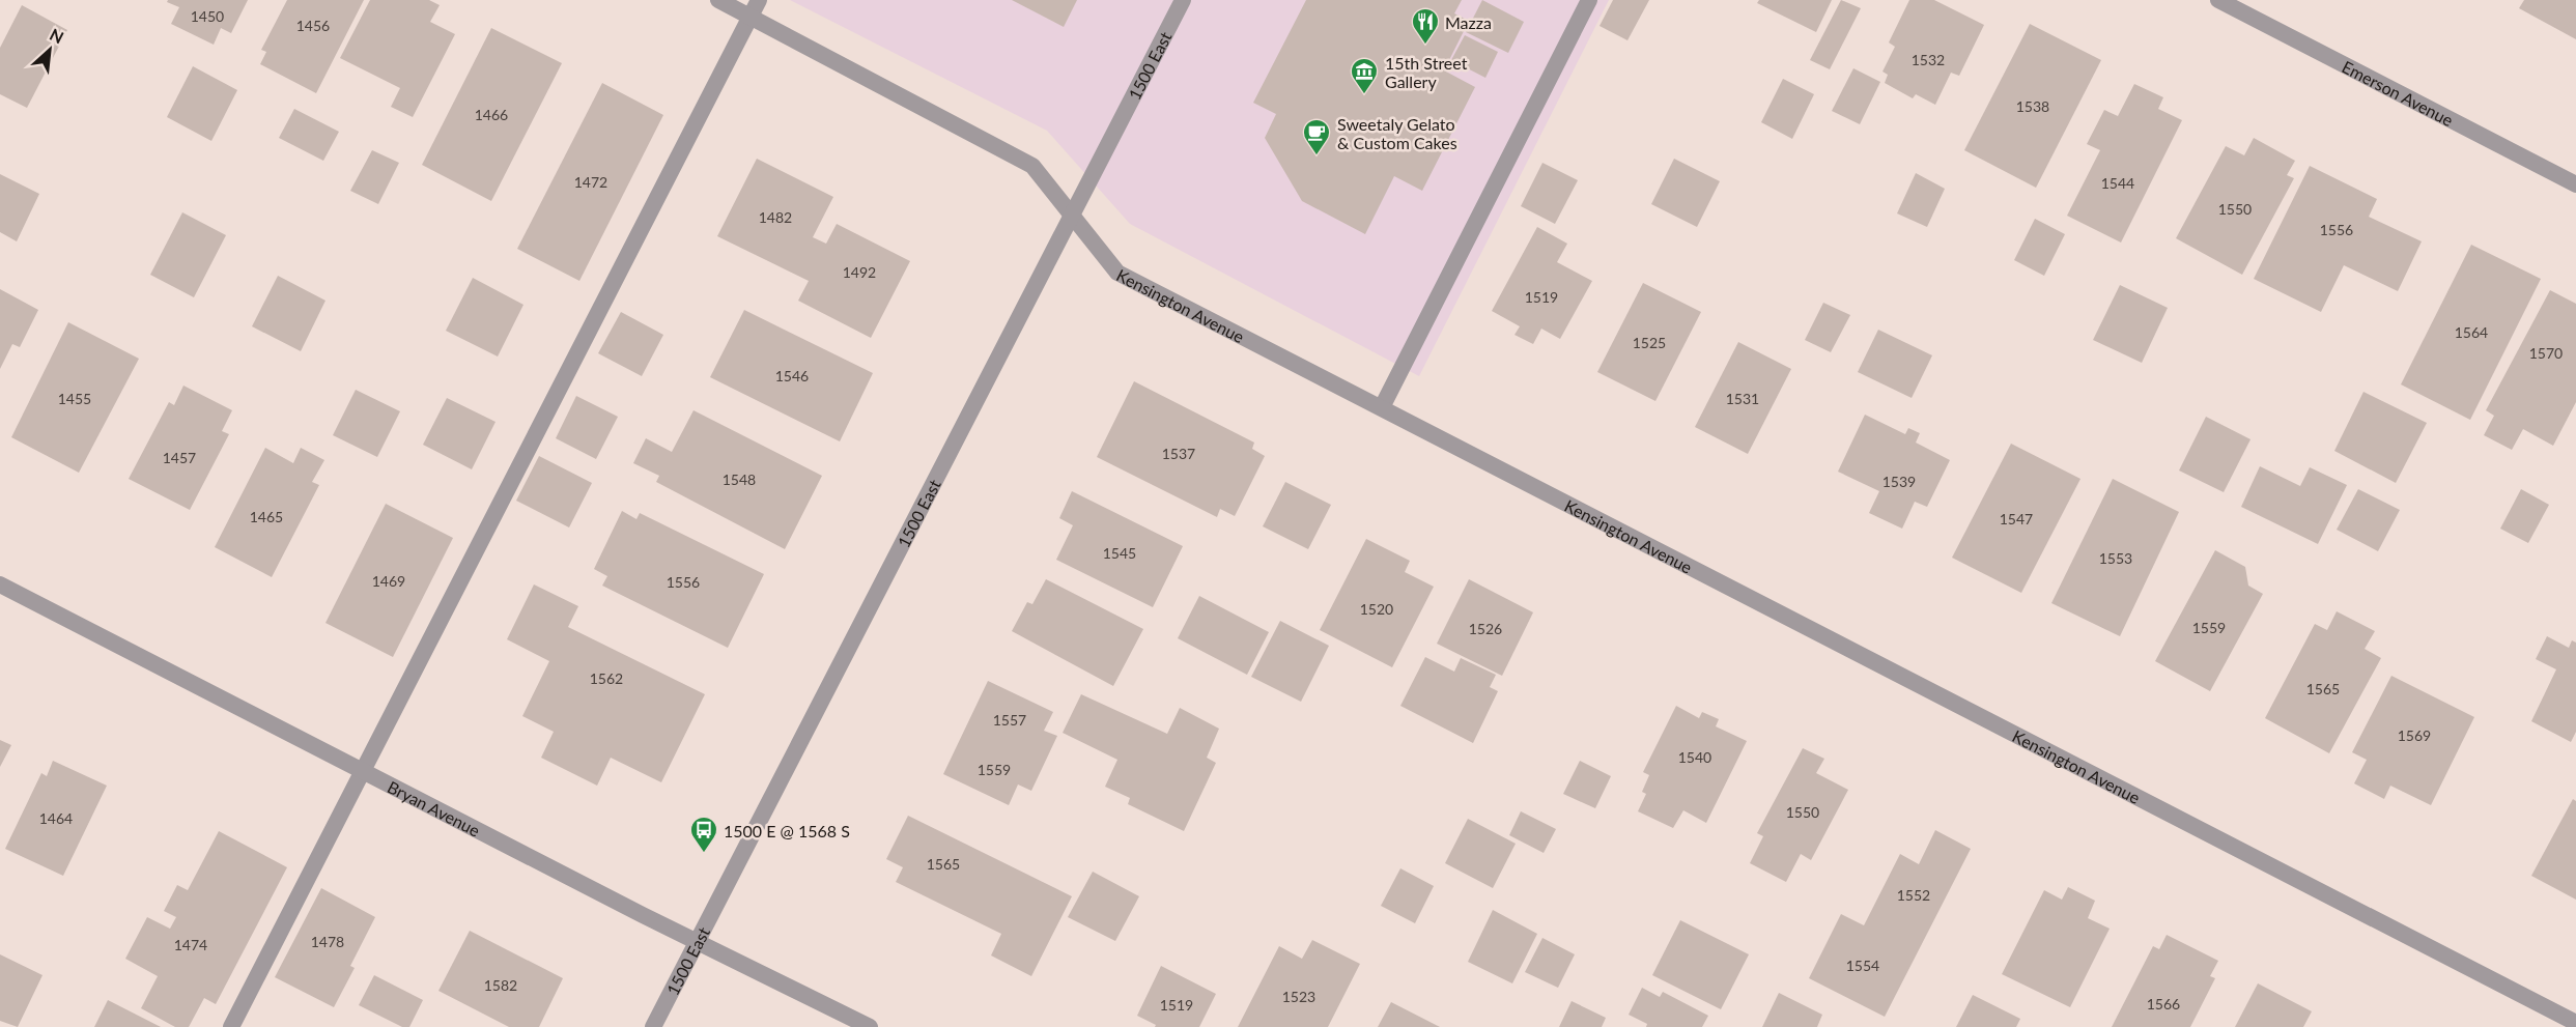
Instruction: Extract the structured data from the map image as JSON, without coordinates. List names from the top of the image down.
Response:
{
  "streets": {
    "street": [
      "1500 East",
      "Emerson Avenue",
      "Kensington Avenue",
      "Bryan Avenue"
    ]
  },
  "crossings": [
    ["1500 East", "Kensington Avenue"],
    ["1500 East", "Bryan Avenue"]
  ],
  "places": {
    "restaurant": ["Mazza"],
    "museum": ["15th Street Gallery"],
    "cafe": ["Sweetaly Gelato & Custom Cakes"],
    "bus stop": ["1500 E @ 1568 S"]
  },
  "house_numbers": [
    "1450",
    "1456",
    "1532",
    "1538",
    "1466",
    "1472",
    "1544",
    "1550",
    "1482",
    "1556",
    "1492",
    "1519",
    "1564",
    "1525",
    "1570",
    "1546",
    "1455",
    "1531",
    "1537",
    "1457",
    "1548",
    "1539",
    "1465",
    "1547",
    "1545",
    "1553",
    "1469",
    "1556",
    "1520",
    "1559",
    "1526",
    "1562",
    "1565",
    "1557",
    "1569",
    "1540",
    "1559",
    "1550",
    "1464",
    "1565",
    "1552",
    "1478",
    "1474",
    "1554",
    "1582",
    "1523",
    "1566",
    "1519"
  ],
  "north": "top right"
}
